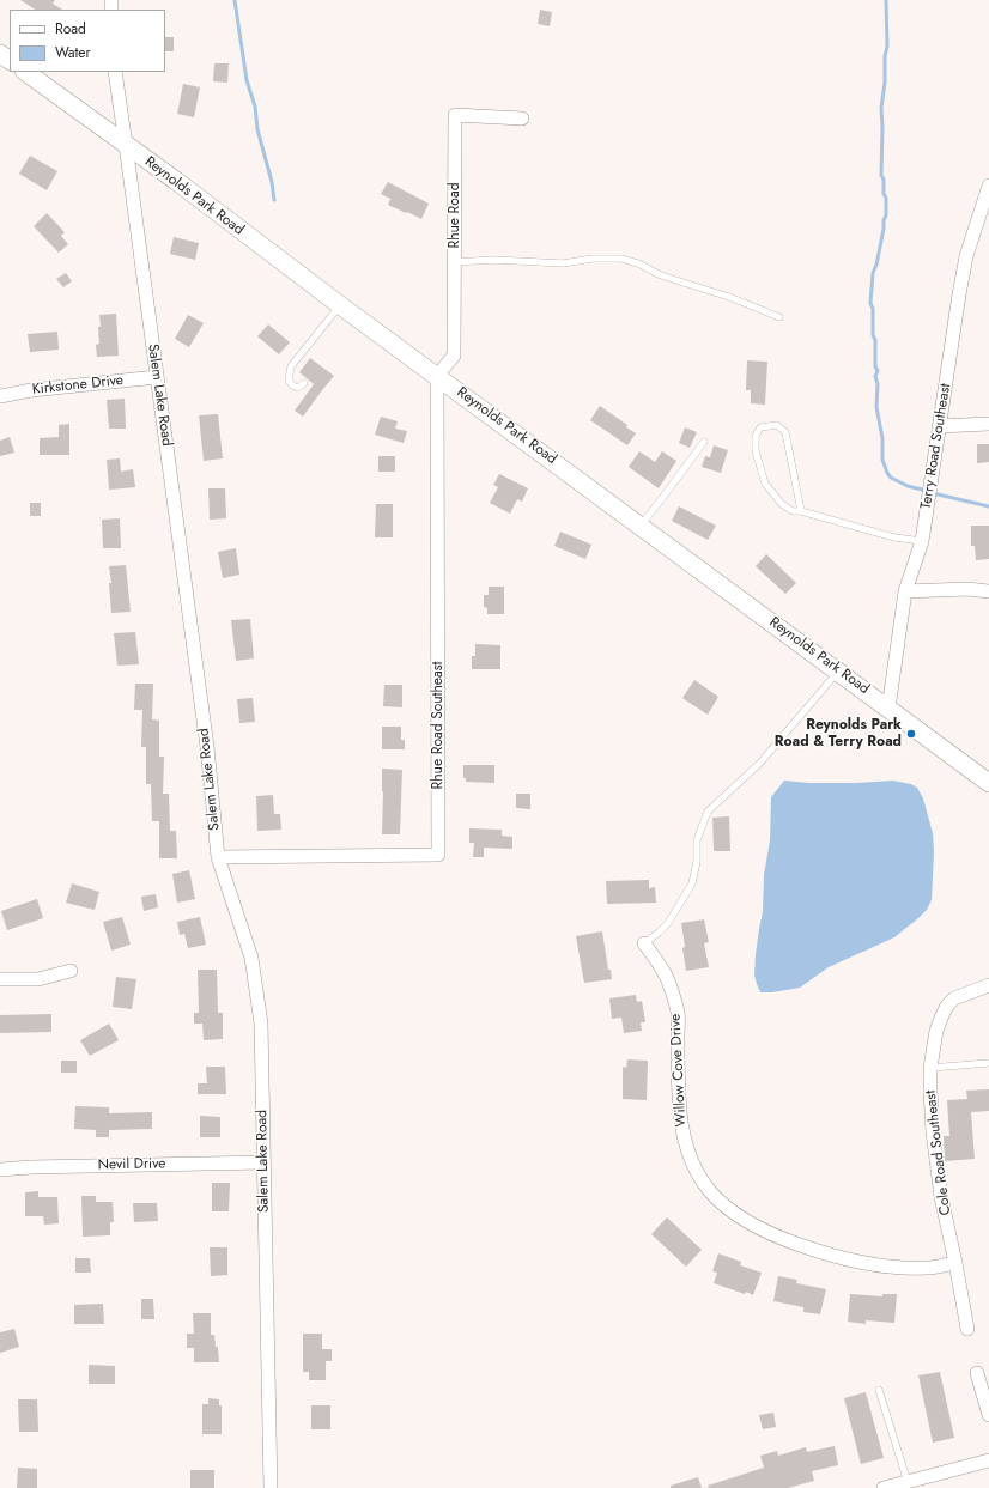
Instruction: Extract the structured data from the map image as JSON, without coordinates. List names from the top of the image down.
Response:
{
  "streets": {
    "main road": ["Reynolds Park Road"],
    "street": [
      "Rhue Road",
      "Kirkstone Drive",
      "Salem Lake Road",
      "Terry Road Southeast",
      "Rhue Road Southeast",
      "Willow Cove Drive",
      "Cole Road Southeast",
      "Nevil Drive"
    ]
  },
  "crossings": [
    ["Reynolds Park Road", "Rhue Road"],
    ["Reynolds Park Road", "Salem Lake Road"],
    ["Reynolds Park Road", "Terry Road Southeast"],
    ["Reynolds Park Road", "Rhue Road Southeast"],
    ["Rhue Road", "Rhue Road Southeast"],
    ["Kirkstone Drive", "Salem Lake Road"],
    ["Salem Lake Road", "Rhue Road Southeast"],
    ["Salem Lake Road", "Nevil Drive"],
    ["Willow Cove Drive", "Cole Road Southeast"]
  ],
  "places": ["Reynolds Park Road & Terry Road"],
  "legend": ["Road", "Water"]
}
